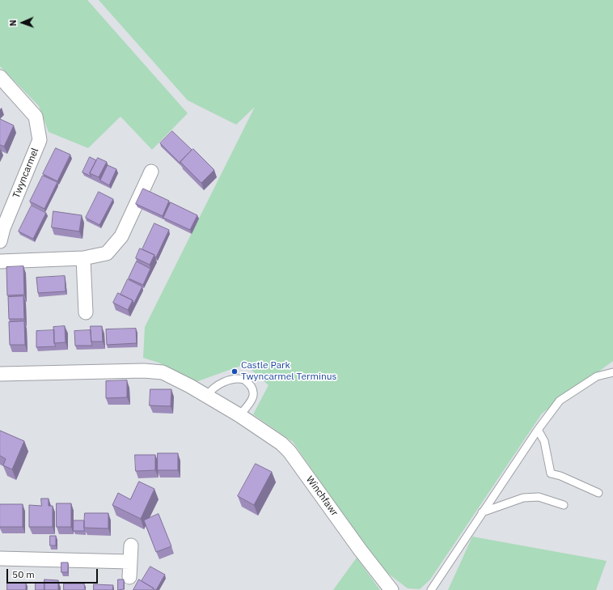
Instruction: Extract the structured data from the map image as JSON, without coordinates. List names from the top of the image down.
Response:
{
  "streets": {
    "street": ["Twyncarmel", "Winchfawr"]
  },
  "places": ["Castle Park Twyncarmel Terminus"],
  "scale_bar": "50 m",
  "north": "left"
}
